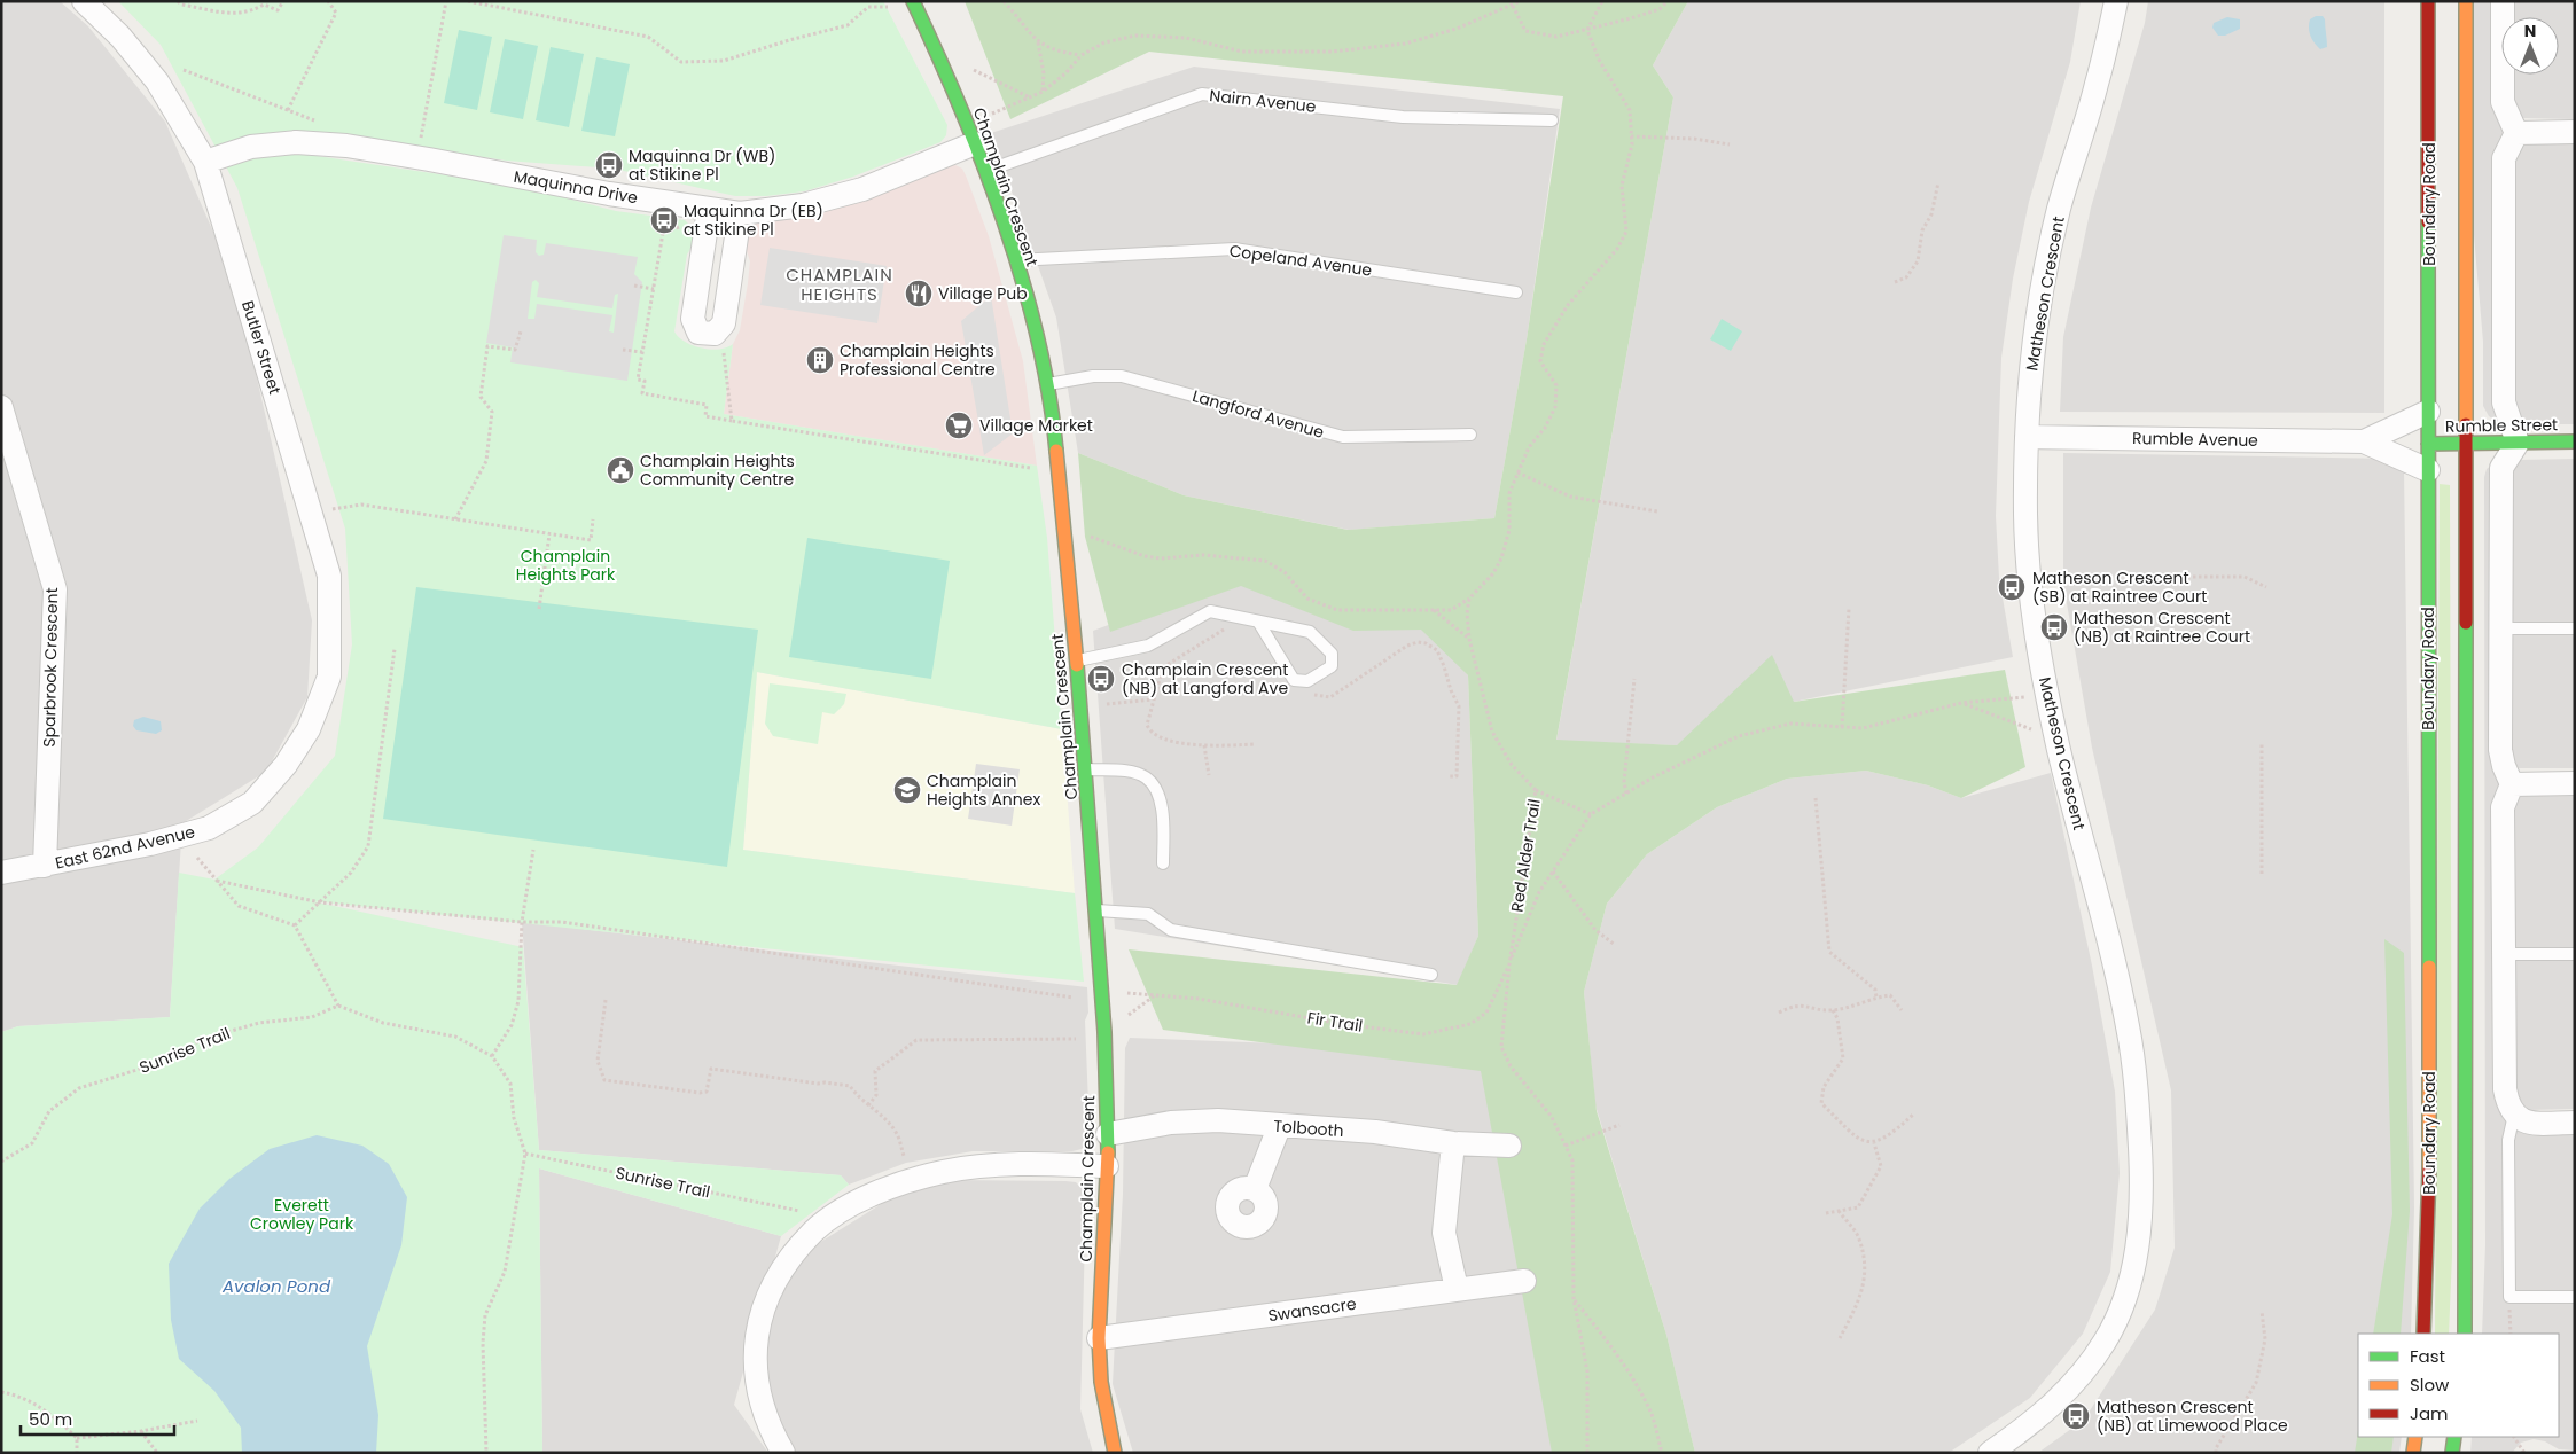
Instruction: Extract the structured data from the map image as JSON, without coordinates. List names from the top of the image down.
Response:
{
  "streets": {
    "main road": ["Champlain Crescent", "Boundary Road", "Rumble Street"],
    "street": [
      "Maquinna Drive",
      "Matheson Crescent",
      "Butler Street",
      "Rumble Avenue",
      "Sparbrook Crescent",
      "East 62nd Avenue",
      "Tolbooth",
      "Swansacre"
    ],
    "lane": ["Nairn Avenue", "Copeland Avenue", "Langford Avenue"],
    "path": ["Red Alder Trail", "Fir Trail", "Sunrise Trail"]
  },
  "crossings": [
    ["Nairn Avenue", "Champlain Crescent"],
    ["Maquinna Drive", "Champlain Crescent"],
    ["Maquinna Drive", "Butler Street"],
    ["Champlain Crescent", "Copeland Avenue"],
    ["Champlain Crescent", "Langford Avenue"],
    ["Champlain Crescent", "Tolbooth"],
    ["Champlain Crescent", "Swansacre"],
    ["Boundary Road", "Rumble Street"],
    ["Boundary Road", "Rumble Avenue"],
    ["Matheson Crescent", "Rumble Avenue"],
    ["Butler Street", "East 62nd Avenue"],
    ["Sparbrook Crescent", "East 62nd Avenue"],
    ["Red Alder Trail", "Fir Trail"]
  ],
  "districts": ["CHAMPLAIN HEIGHTS"],
  "water": ["Avalon Pond"],
  "parks": ["Champlain Heights Park", "Everett Crowley Park"],
  "places": {
    "bus stop": [
      "Maquinna Dr (WB) at Stikine Pl",
      "Maquinna Dr (EB) at Stikine Pl",
      "Matheson Crescent (SB) at Raintree Court",
      "Matheson Crescent (NB) at Raintree Court",
      "Champlain Crescent (NB) at Langford Ave",
      "Matheson Crescent (NB) at Limewood Place"
    ],
    "restaurant": ["Village Pub"],
    "building": ["Champlain Heights Professional Centre"],
    "supermarket": ["Village Market"],
    "public building": ["Champlain Heights Community Centre"],
    "school or university": ["Champlain Heights Annex"]
  },
  "legend": ["Fast", "Slow", "Jam"],
  "scale_bar": "50 m",
  "north": "top"
}
